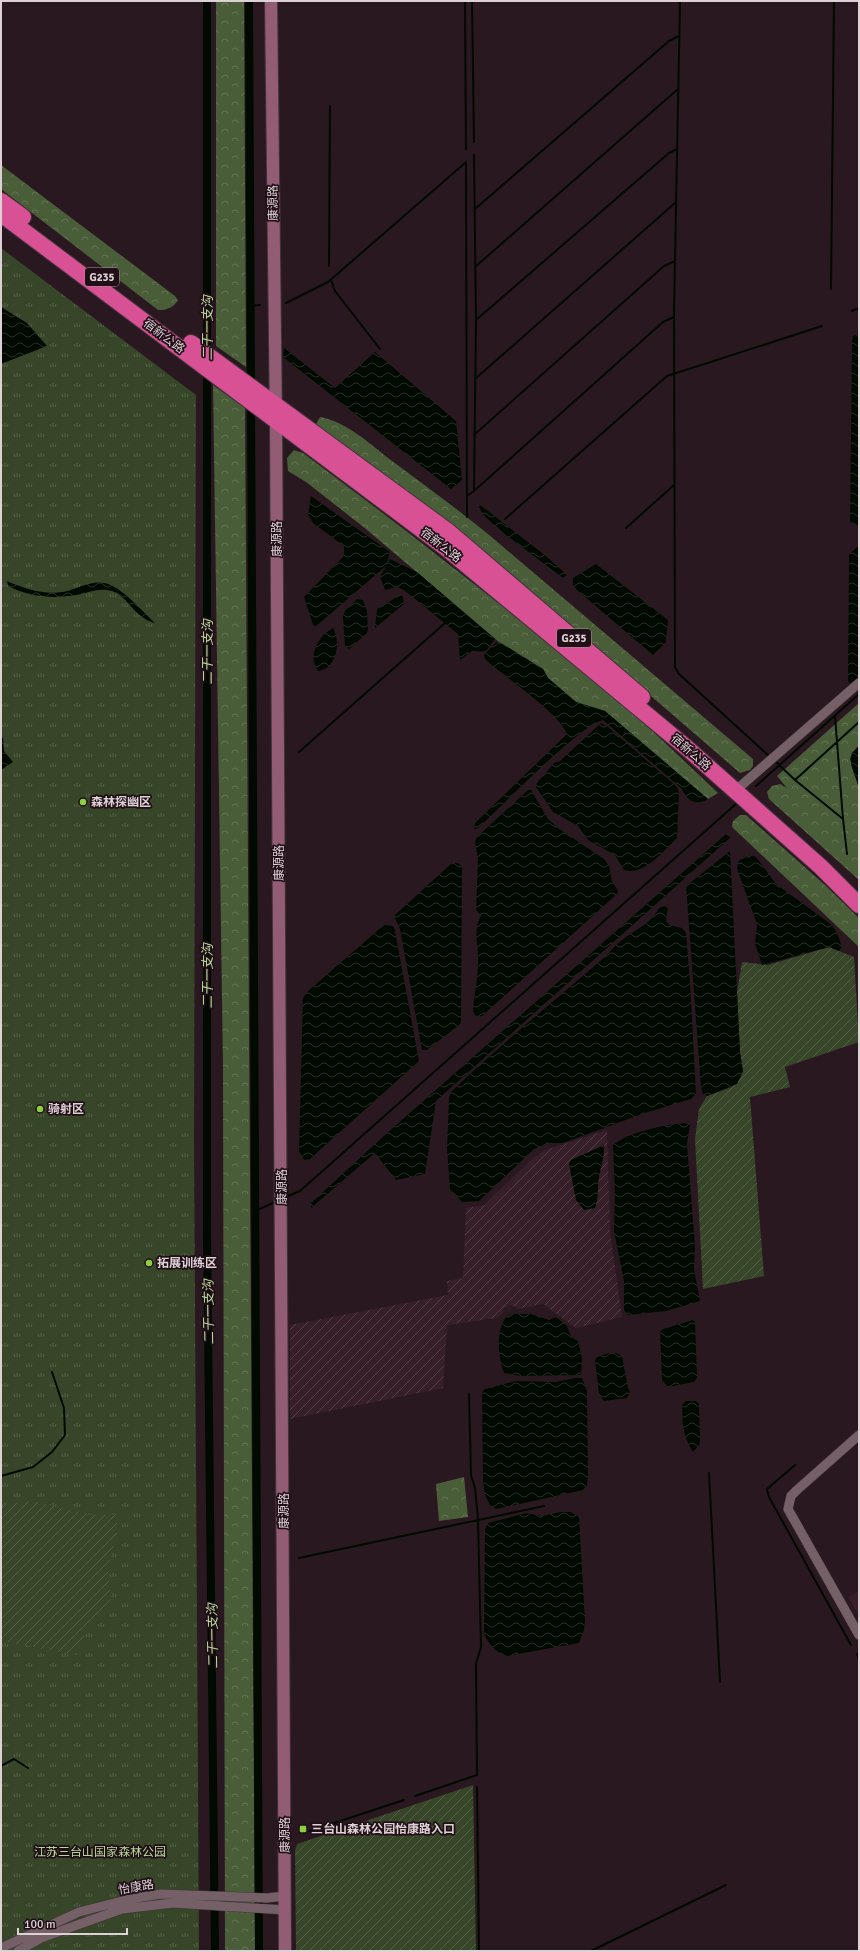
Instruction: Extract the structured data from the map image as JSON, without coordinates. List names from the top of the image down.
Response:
{
  "streets": {
    "highway": ["G235", "宿新公路"],
    "street": ["康源路", "怡康路"]
  },
  "crossings": [
    ["康源路", "宿新公路"],
    ["康源路", "怡康路"]
  ],
  "water": ["二干一支沟"],
  "parks": ["江苏三台山国家森林公园"],
  "places": {
    "other": ["森林探幽区", "骑射区", "拓展训练区"],
    "transit": ["三台山森林公园怡康路入口"]
  },
  "scale_bar": "100 m"
}
